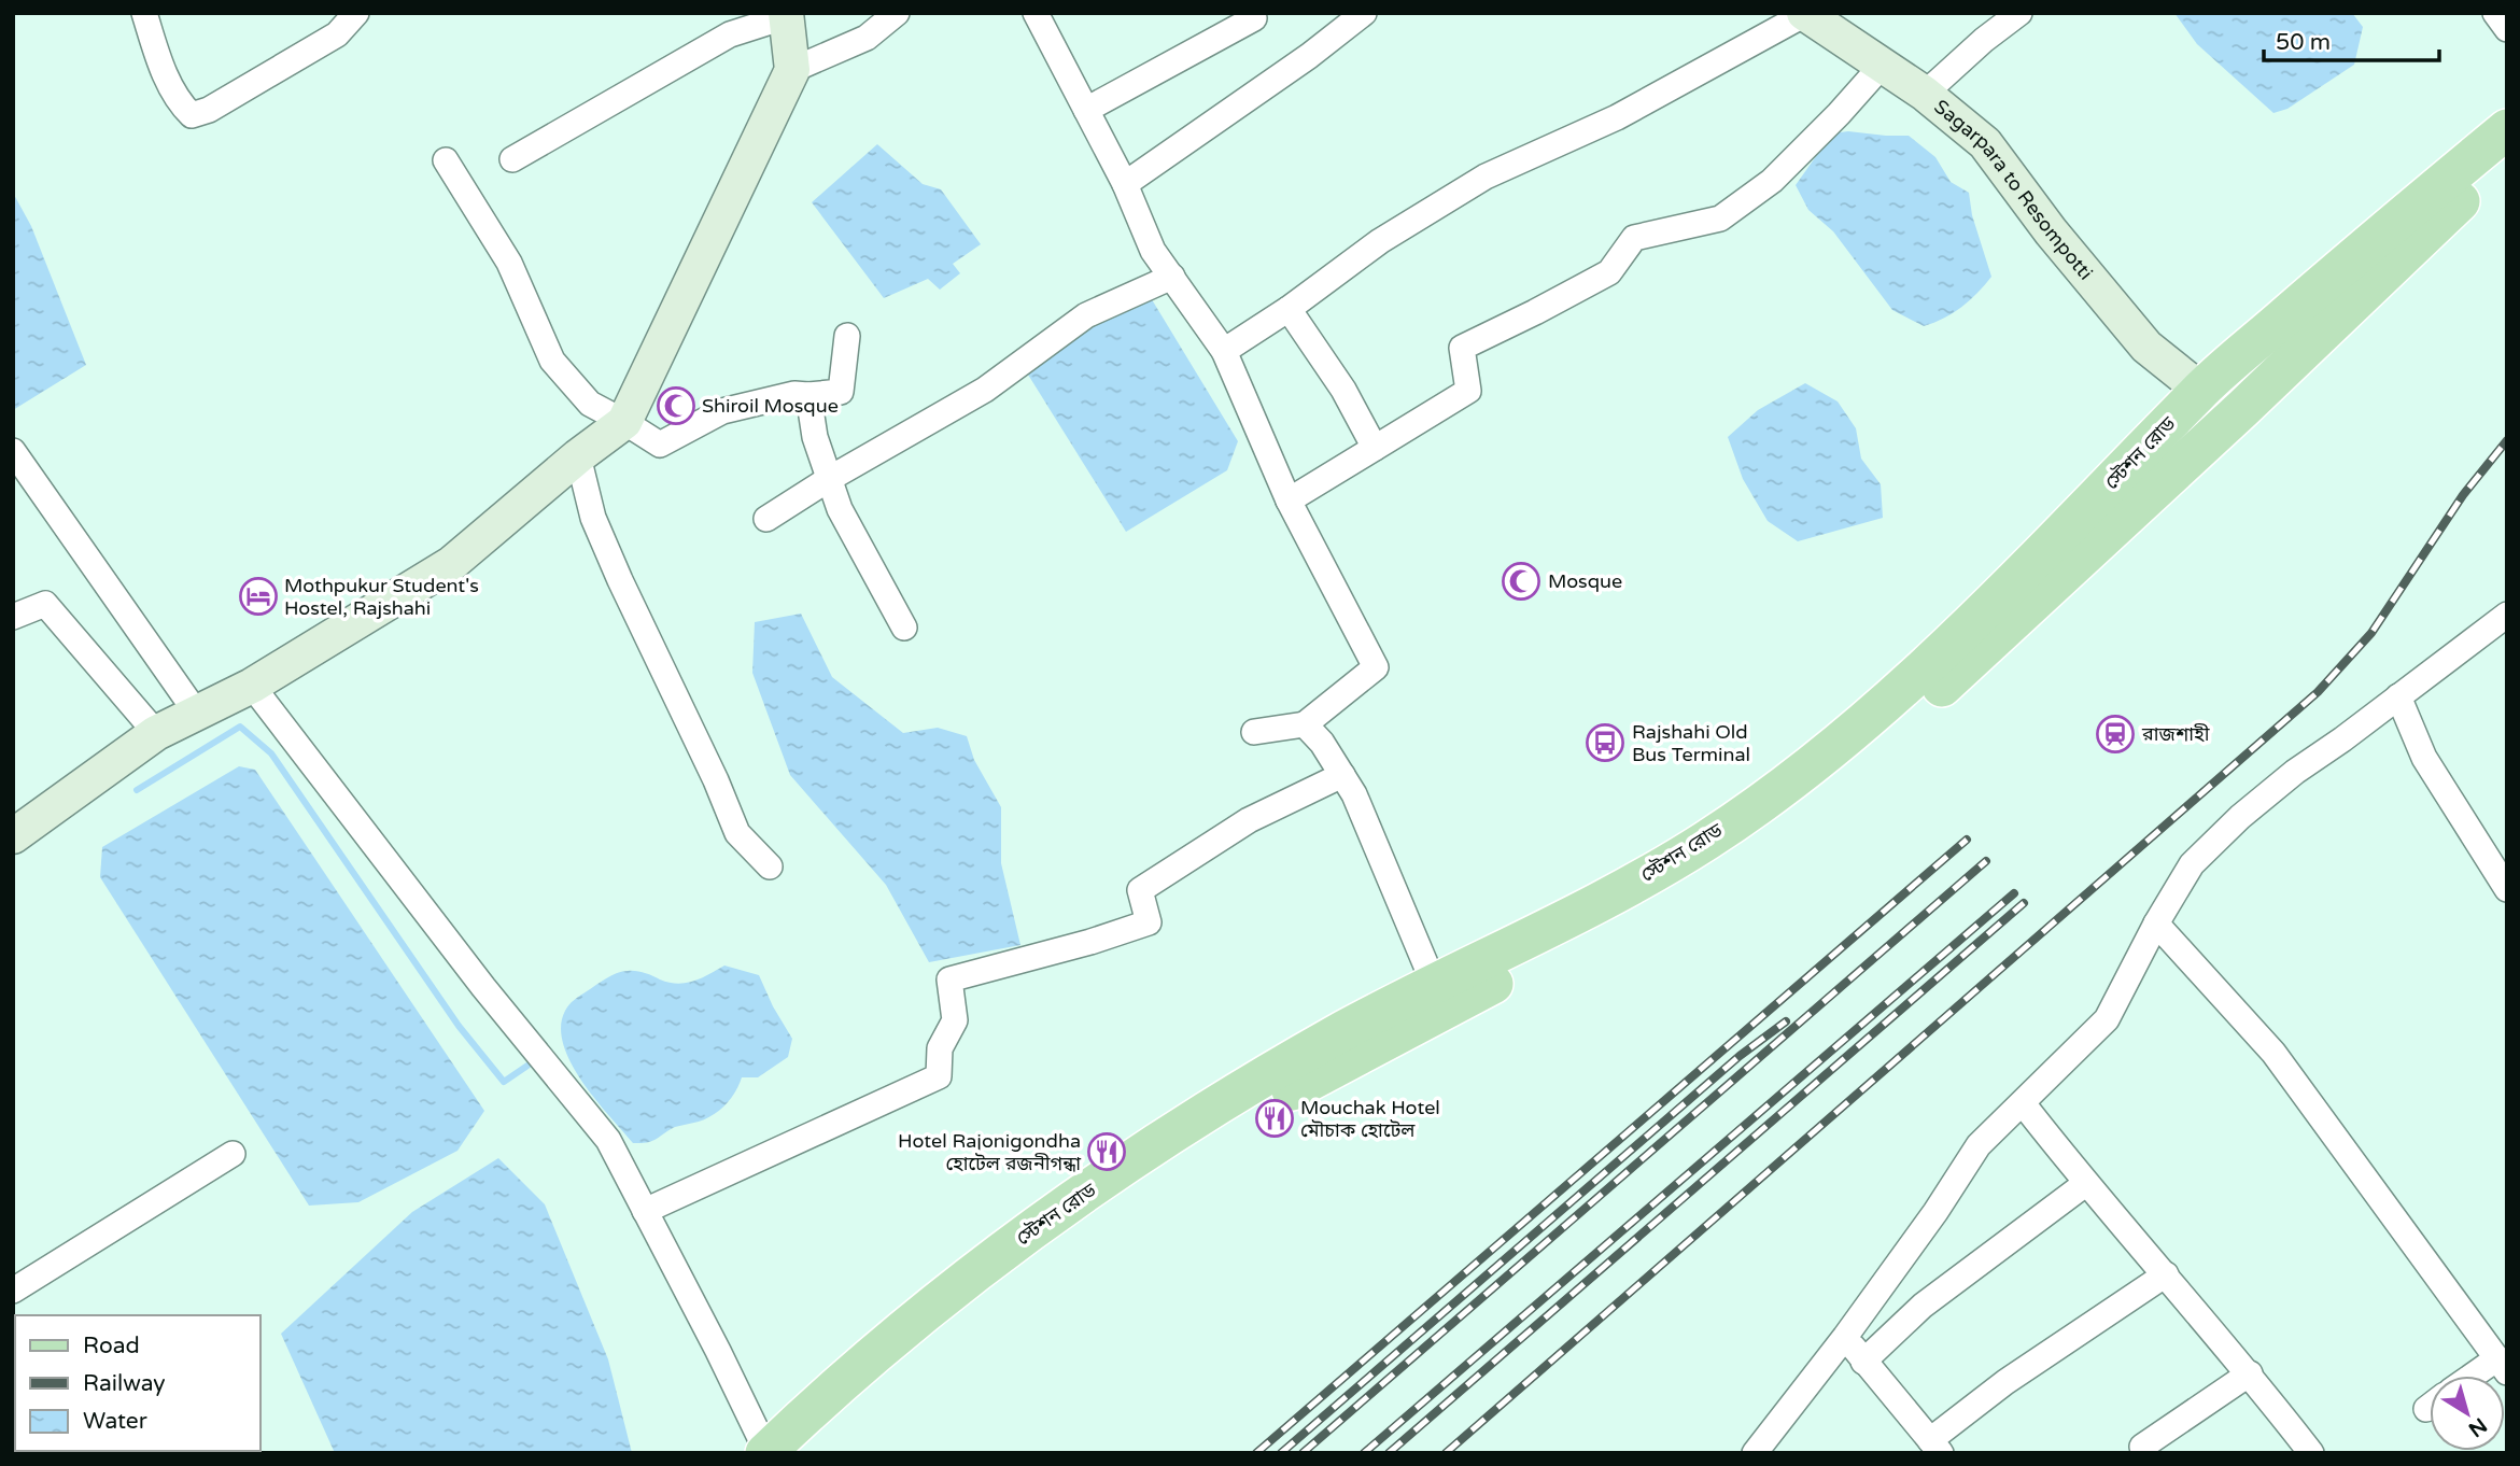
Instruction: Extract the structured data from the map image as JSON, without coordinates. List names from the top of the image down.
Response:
{
  "streets": {
    "main road": ["স্টেশন রোড"],
    "street": ["Sagarpara to Resompotti"]
  },
  "crossings": [
    ["Sagarpara to Resompotti", "স্টেশন রোড"]
  ],
  "places": {
    "mosque": ["Shiroil Mosque", "Mosque"],
    "hotel": ["Mothpukur Student's Hostel, Rajshahi"],
    "station": ["রাজশাহী"],
    "bus stop": ["Rajshahi Old Bus Terminal"],
    "restaurant": ["Mouchak Hotel মৌচাক হোটেল", "Hotel Rajonigondha হোটেল রজনীগন্ধা"]
  },
  "legend": ["Road", "Railway", "Water"],
  "scale_bar": "50 m",
  "north": "bottom right"
}
